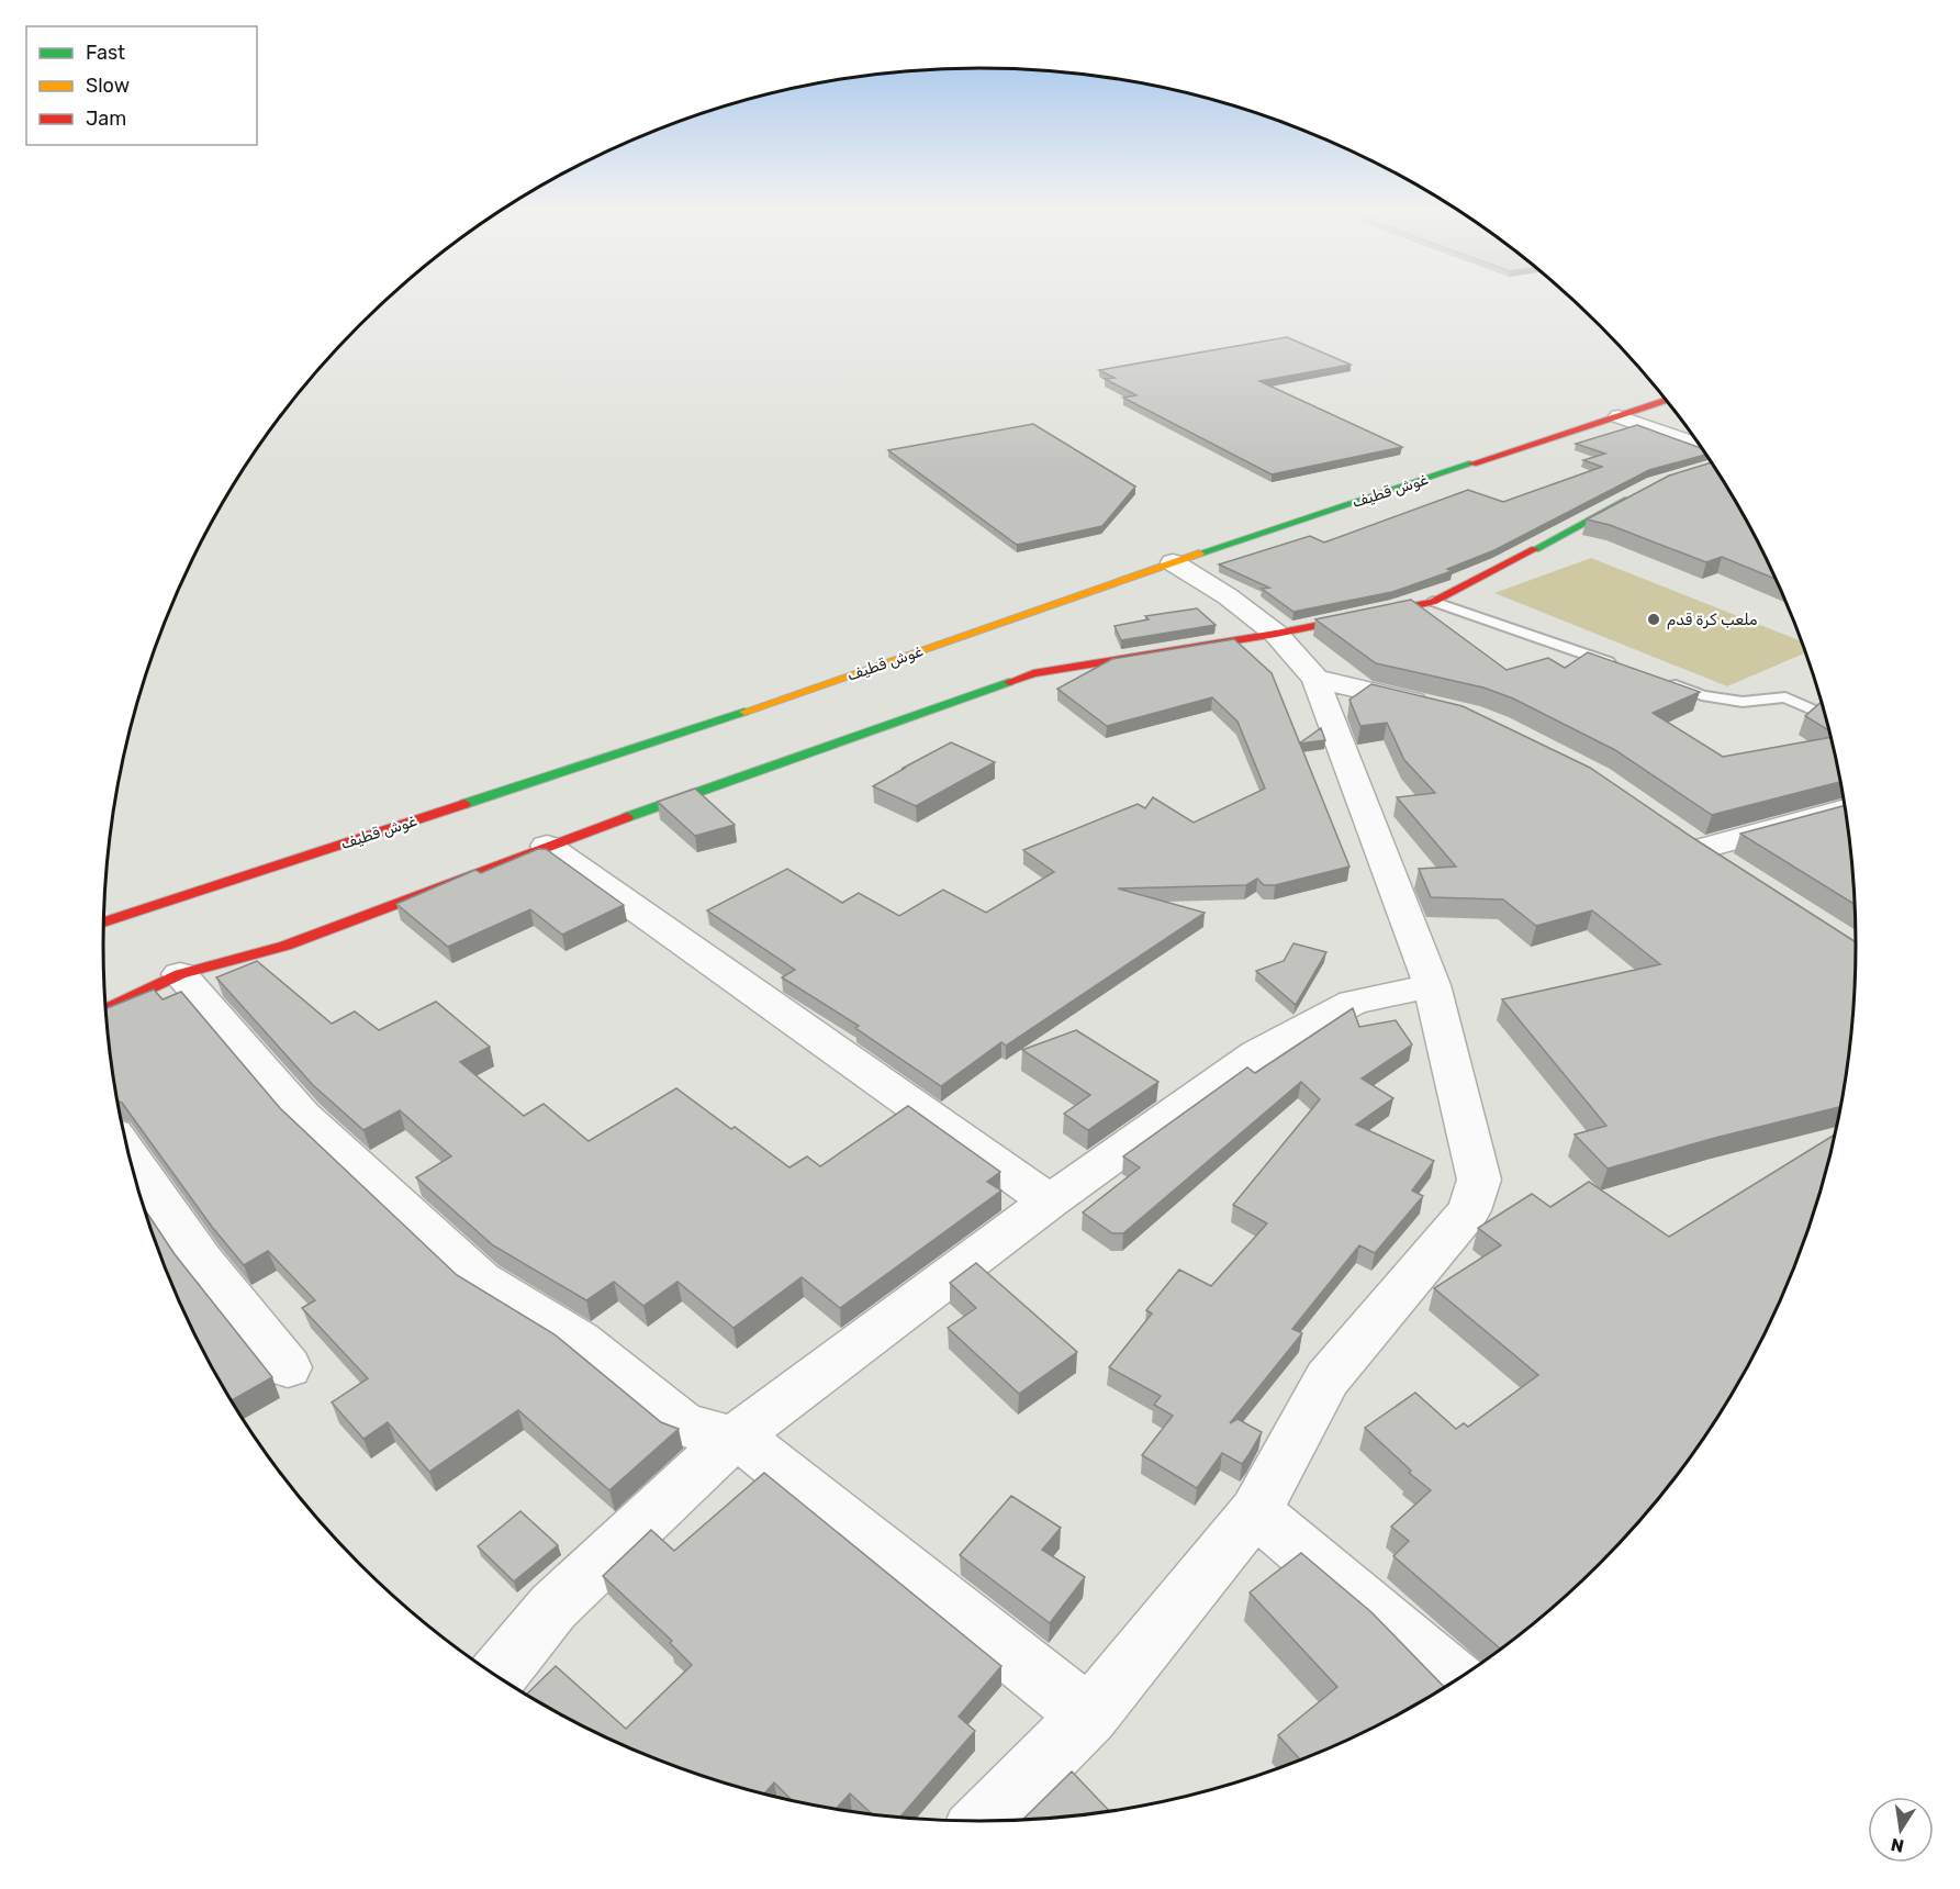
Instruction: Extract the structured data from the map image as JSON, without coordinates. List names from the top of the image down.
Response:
{
  "streets": {
    "main road": ["غوش قطيف"]
  },
  "places": ["ملعب كرة قدم"],
  "legend": ["Fast", "Slow", "Jam"],
  "north": "bottom"
}
